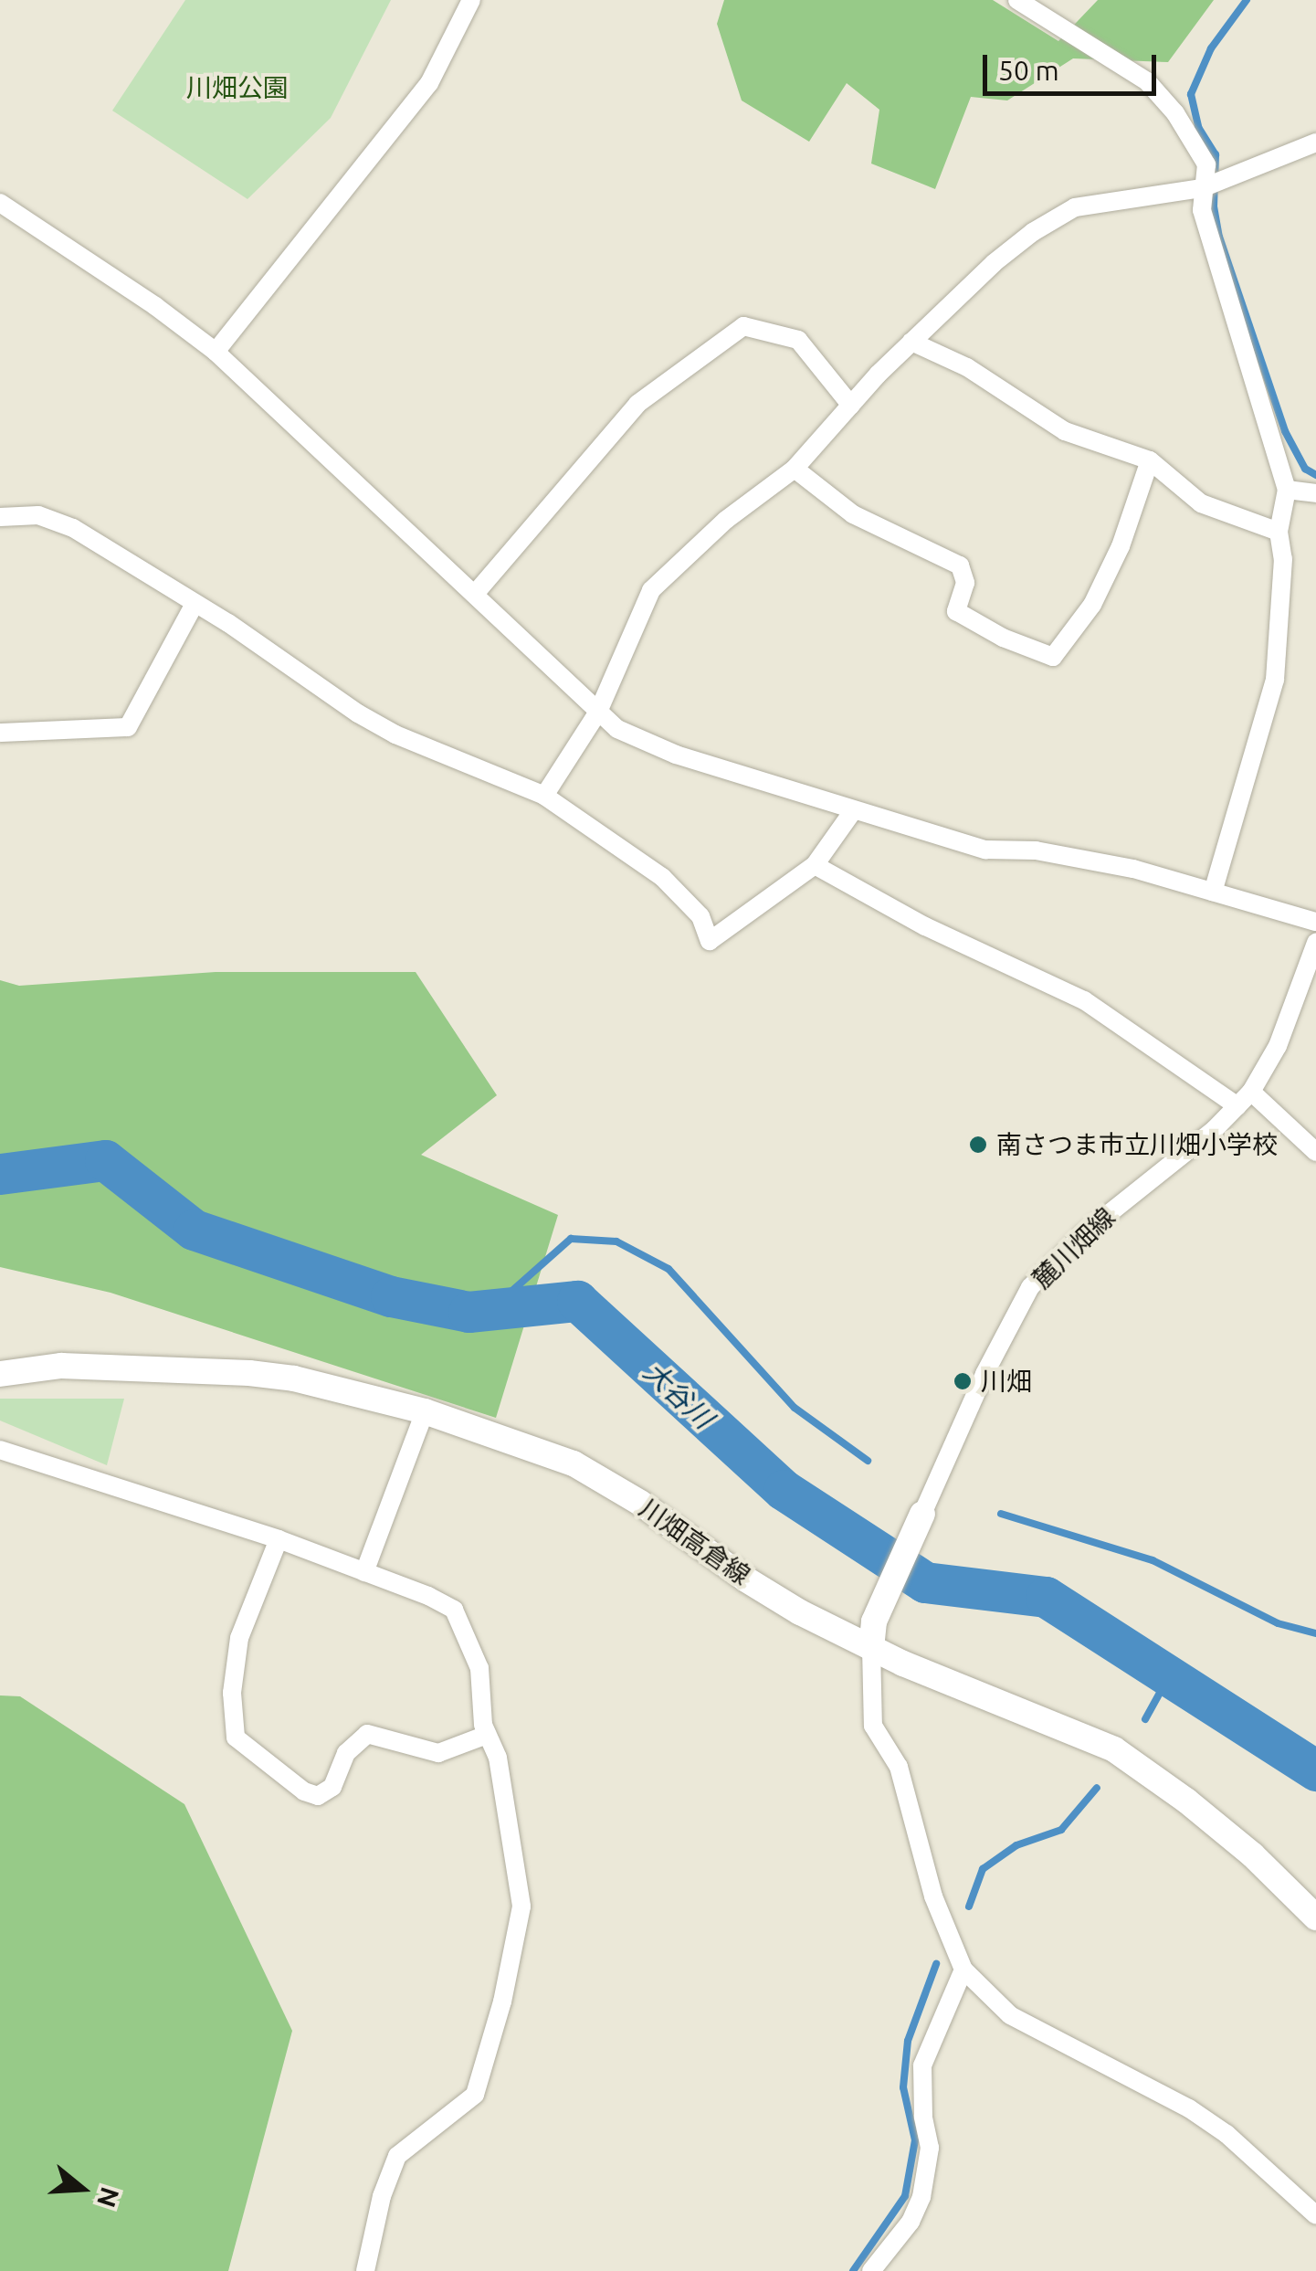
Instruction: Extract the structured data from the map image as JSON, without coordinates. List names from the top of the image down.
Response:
{
  "streets": {
    "street": ["麓川畑線", "川畑高倉線"]
  },
  "crossings": [
    ["麓川畑線", "川畑高倉線"]
  ],
  "water": ["大谷川"],
  "parks": ["川畑公園"],
  "places": ["南さつま市立川畑小学校", "川畑"],
  "scale_bar": "50 m",
  "north": "right"
}
